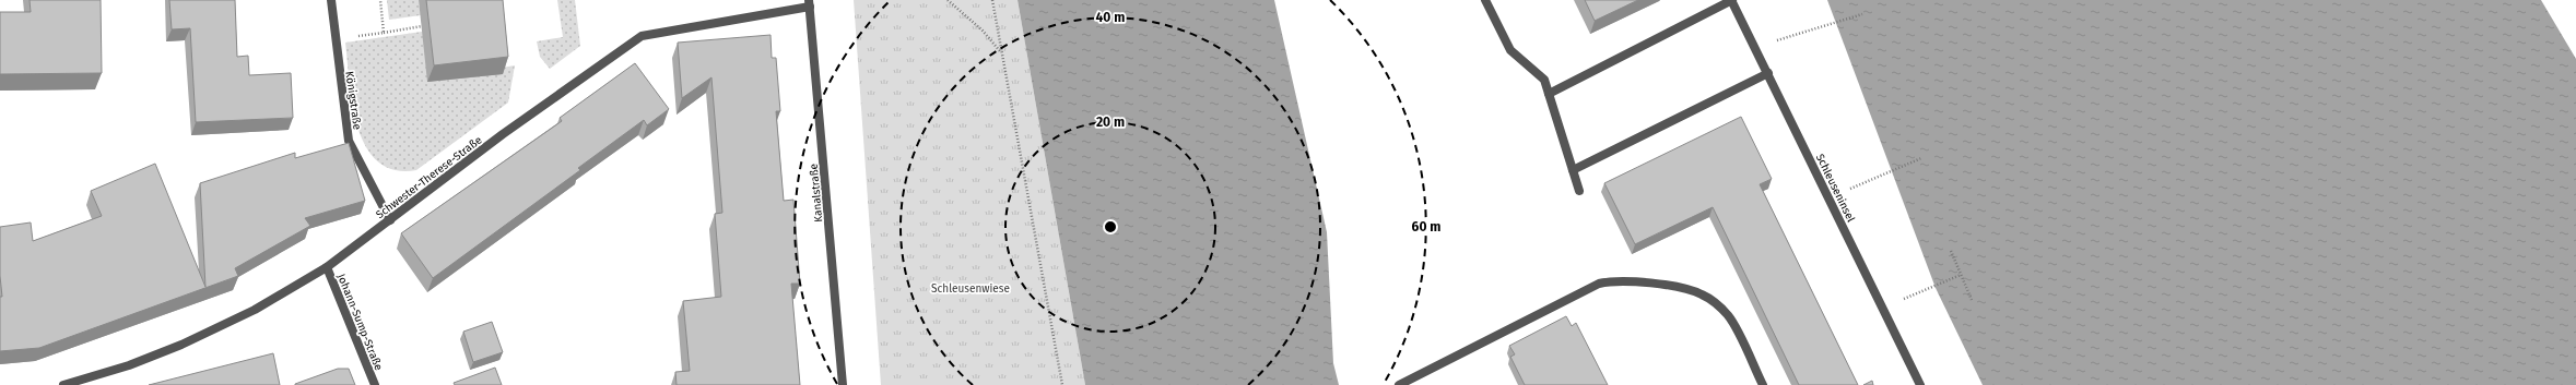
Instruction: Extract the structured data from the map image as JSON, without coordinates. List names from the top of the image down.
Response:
{
  "streets": {
    "street": [
      "Königstraße",
      "Schwester-Therese-Straße",
      "Schleuseninsel",
      "Kanalstraße",
      "Johann-Sump-Straße"
    ]
  },
  "crossings": [
    ["Königstraße", "Schwester-Therese-Straße"],
    ["Schwester-Therese-Straße", "Kanalstraße"],
    ["Schwester-Therese-Straße", "Johann-Sump-Straße"]
  ],
  "parks": ["Schleusenwiese"],
  "rings": ["40 m", "20 m", "60 m"]
}
